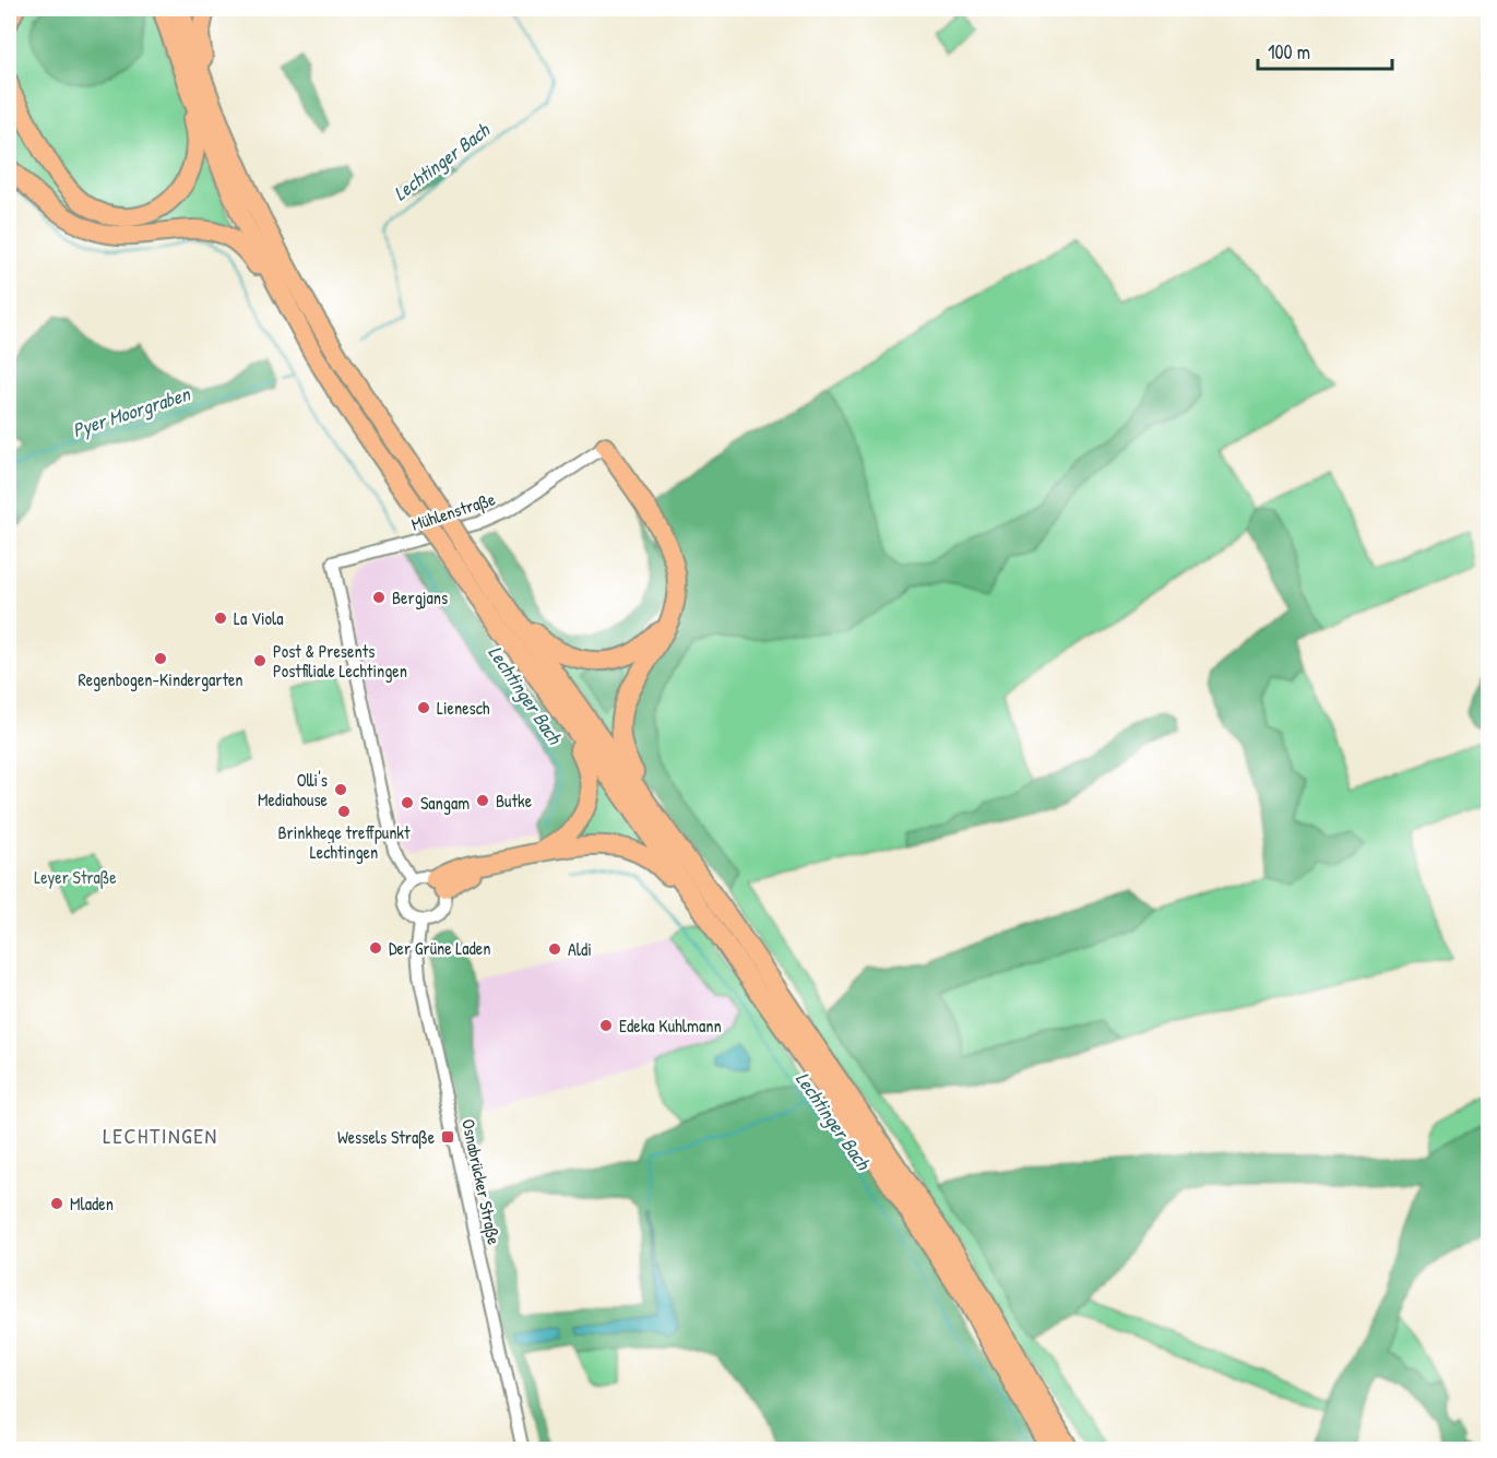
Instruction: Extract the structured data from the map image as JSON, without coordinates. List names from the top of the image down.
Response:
{
  "streets": {
    "street": ["Mühlenstraße", "Osnabrücker Straße"]
  },
  "crossings": [
    ["Mühlenstraße", "Osnabrücker Straße"]
  ],
  "districts": ["LECHTINGEN"],
  "water": ["Lechtinger Bach", "Pyer Moorgraben"],
  "parks": ["Leyer Straße"],
  "places": {
    "other": [
      "Bergjans",
      "La Viola",
      "Regenbogen-Kindergarten",
      "Post & Presents Postfiliale Lechtingen",
      "Lienesch",
      "Olli's Mediahouse",
      "Butke",
      "Sangam",
      "Brinkhege treffpunkt Lechtingen",
      "Der Grüne Laden",
      "Aldi",
      "Edeka Kuhlmann",
      "Mladen"
    ],
    "transit": ["Wessels Straße"]
  },
  "scale_bar": "100 m"
}
